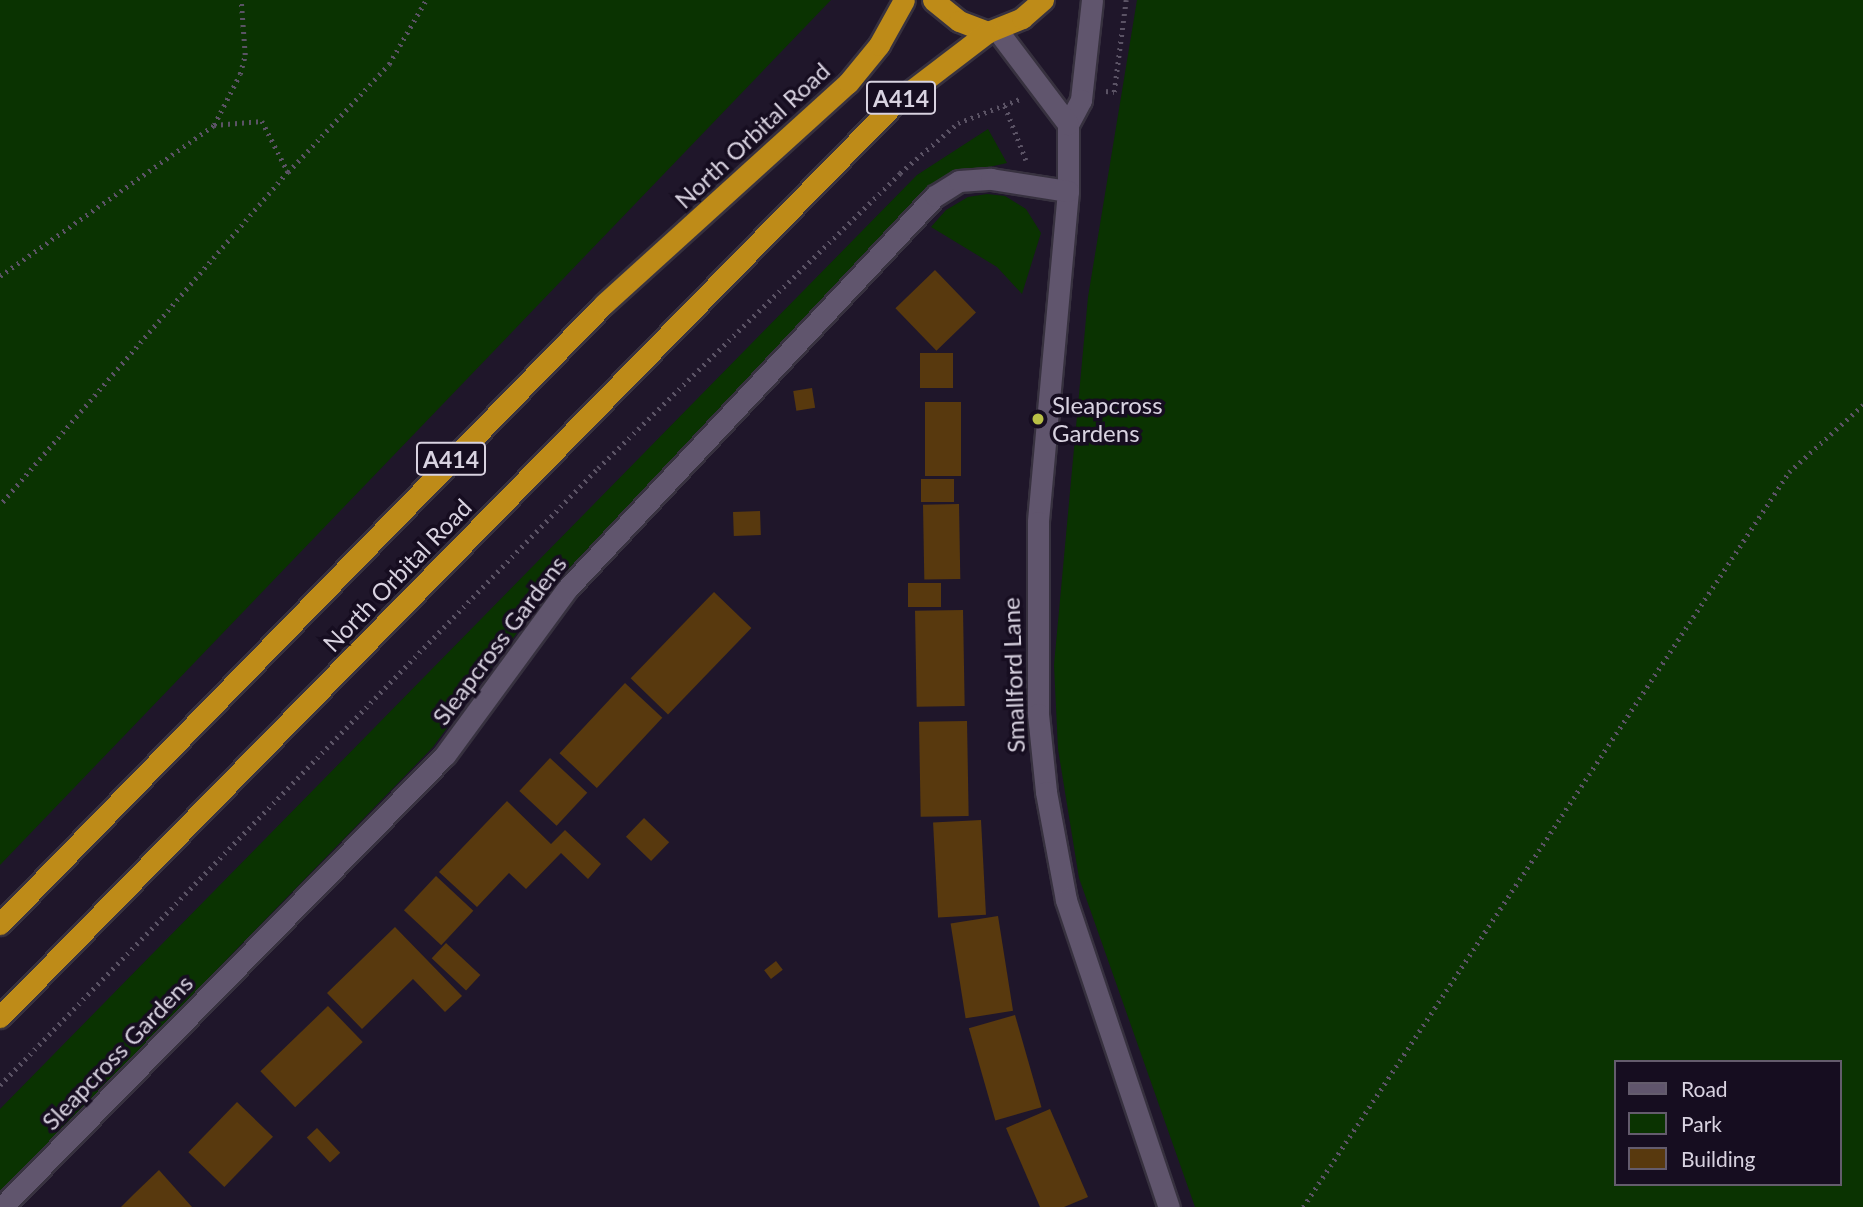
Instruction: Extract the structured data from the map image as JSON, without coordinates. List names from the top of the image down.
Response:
{
  "streets": {
    "highway": ["A414", "North Orbital Road"],
    "street": ["Sleapcross Gardens", "Smallford Lane"]
  },
  "crossings": [
    ["A414", "North Orbital Road"],
    ["Sleapcross Gardens", "Smallford Lane"]
  ],
  "places": ["Sleapcross Gardens"],
  "legend": ["Road", "Park", "Building"]
}
